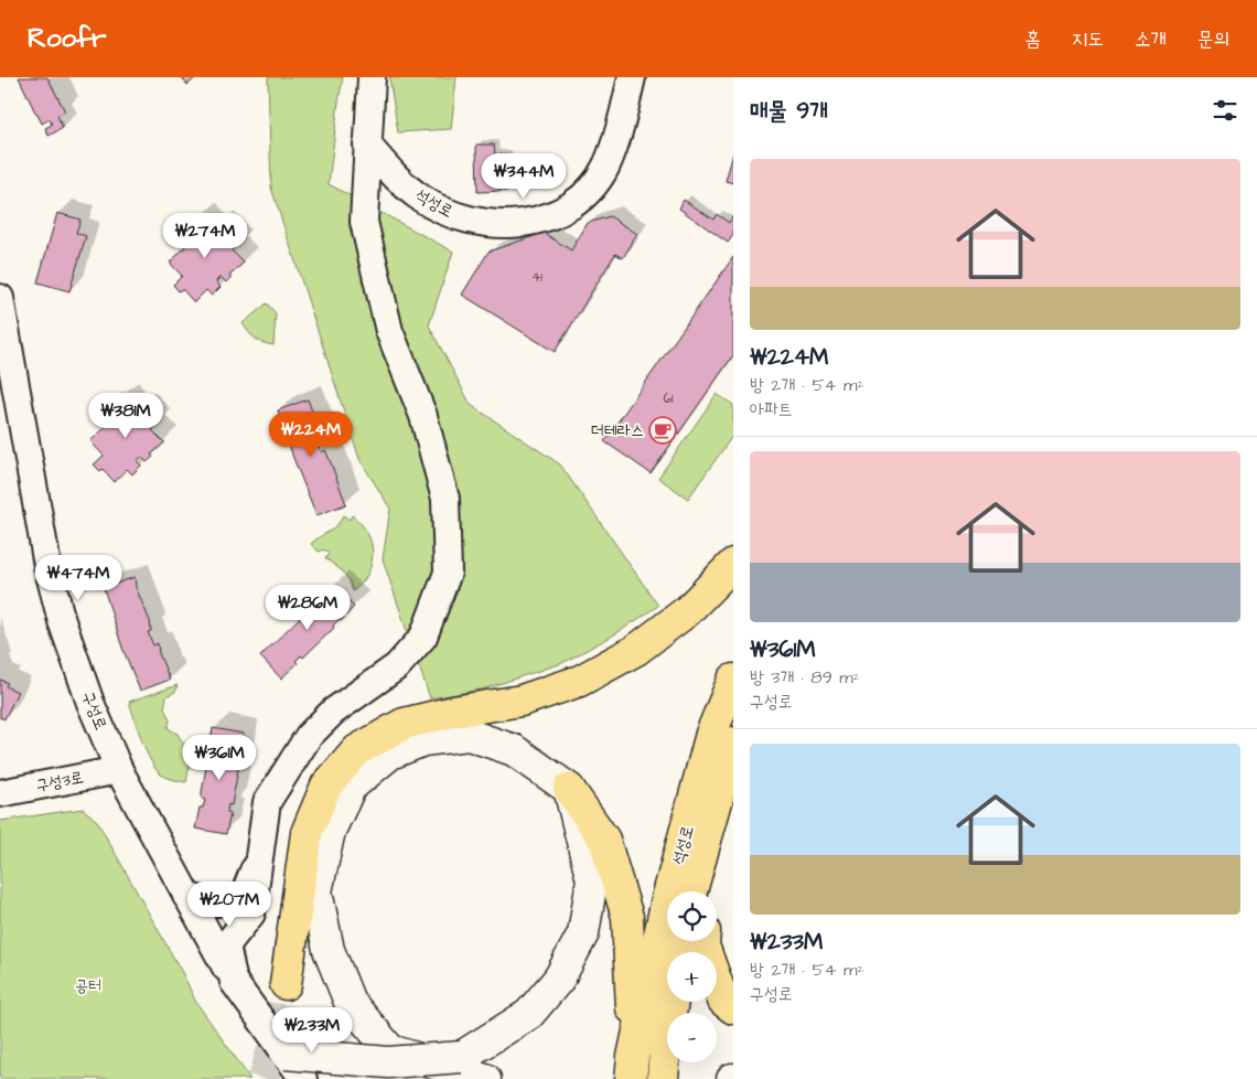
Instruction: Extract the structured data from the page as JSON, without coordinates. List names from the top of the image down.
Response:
{
  "streets": {
    "highway": ["석성로"],
    "street": ["구성로", "구성3로"]
  },
  "crossings": [
    ["구성로", "구성3로"]
  ],
  "parks": ["공터"],
  "places": {
    "cafe": ["더테라스"]
  },
  "house_numbers": ["41", "61"],
  "page": {
    "header": "Roofr",
    "nav": [
      "홈",
      "지도",
      "소개",
      "문의"
    ],
    "heading": "매물 9개",
    "list": [
      {
        "name": "₩224M",
        "note": "방 2개 · 54 m² · 아파트"
      },
      {
        "name": "₩361M",
        "note": "방 3개 · 89 m² · 구성로"
      },
      {
        "name": "₩233M",
        "note": "방 2개 · 54 m² · 구성로"
      }
    ],
    "price": [
      "₩344M",
      "₩274M",
      "₩381M",
      "₩224M",
      "₩474M",
      "₩286M",
      "₩361M",
      "₩207M",
      "₩233M"
    ],
    "map_buttons": ["+", "−"]
  }
}
